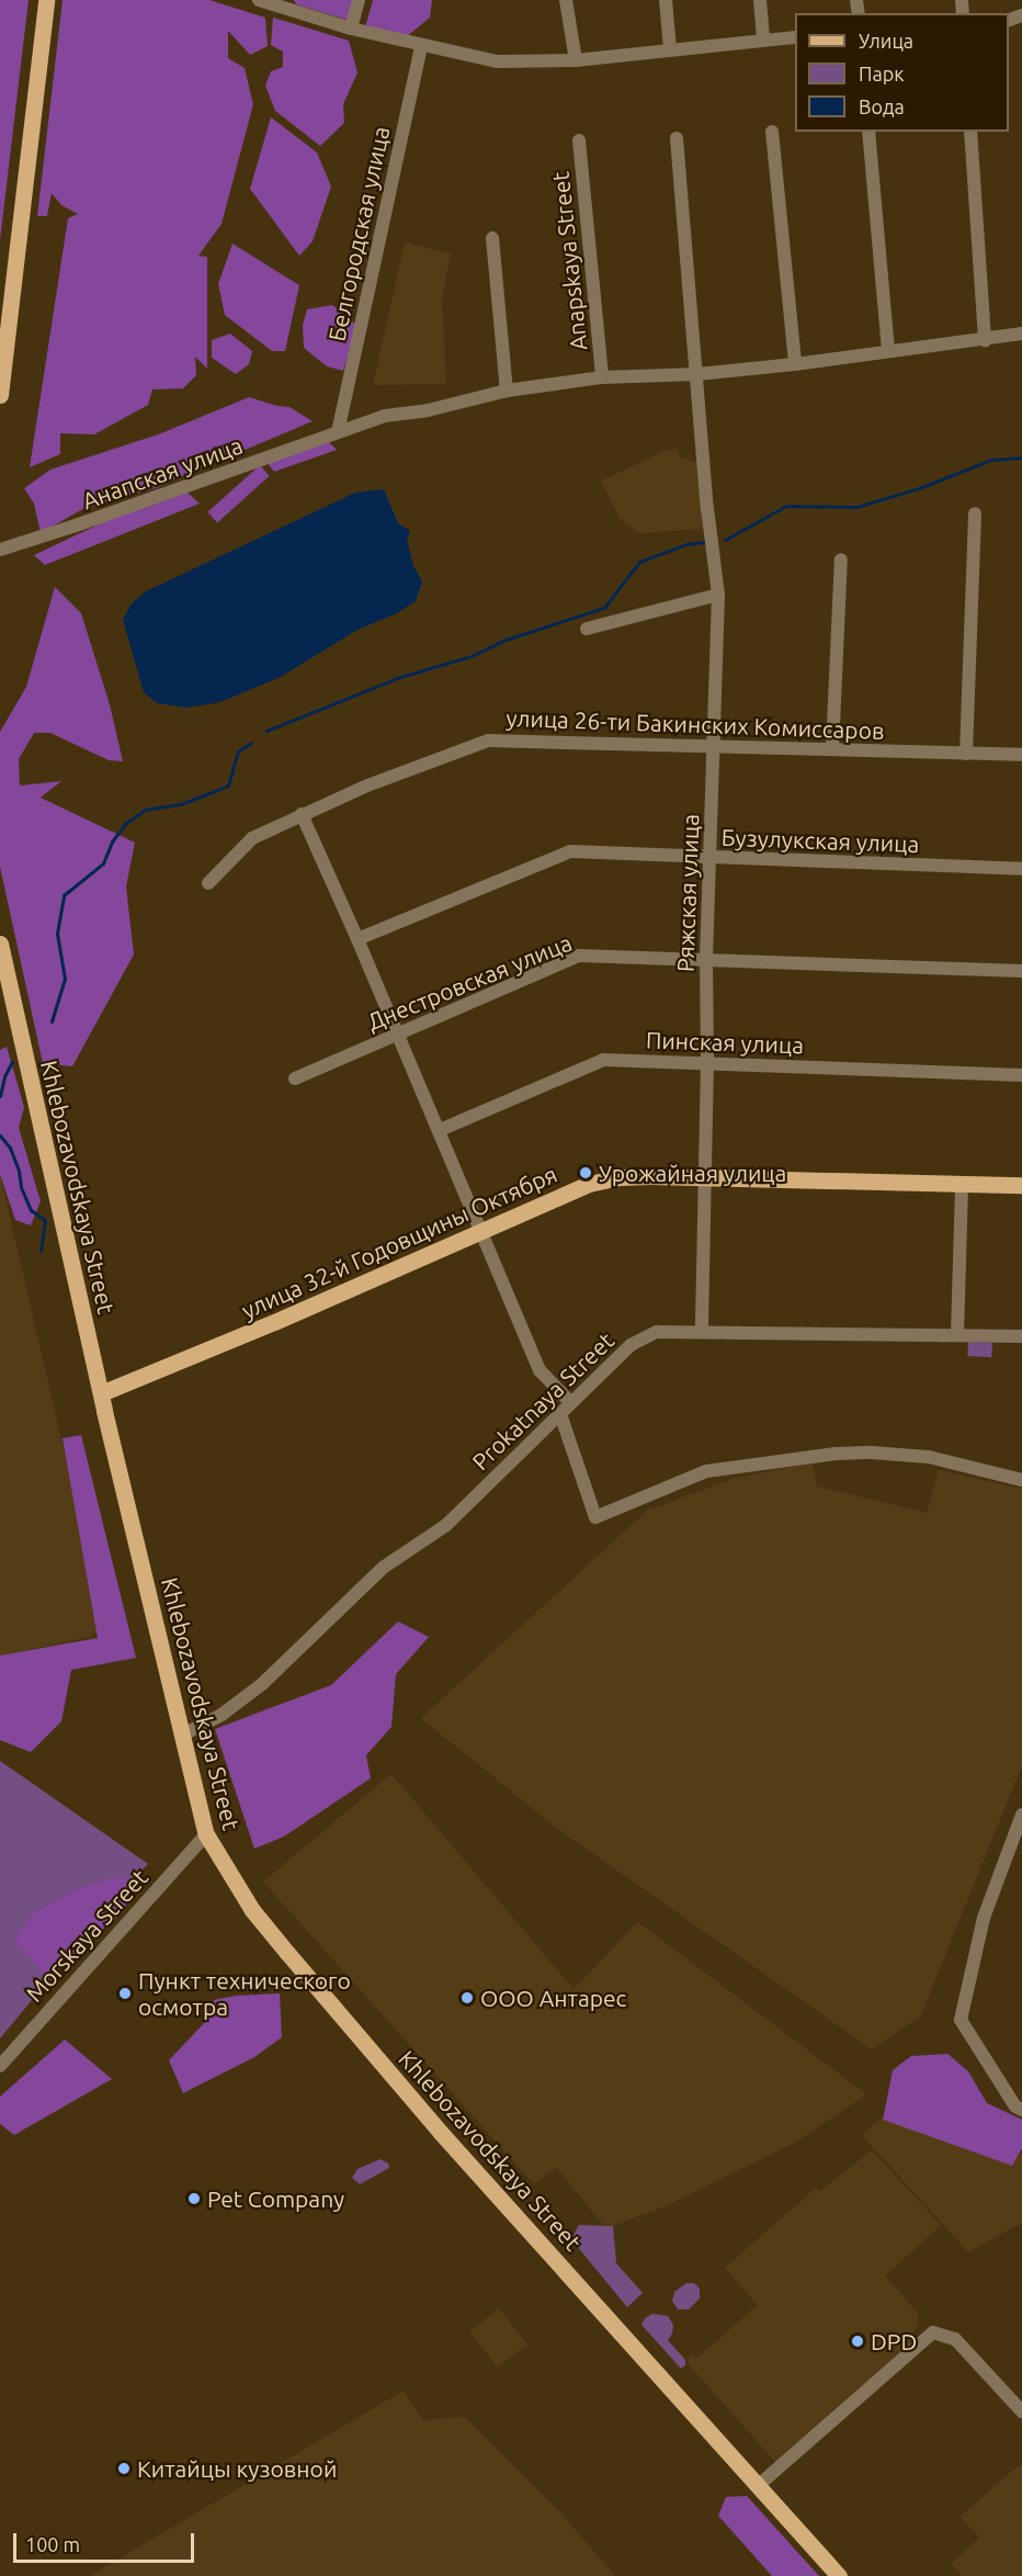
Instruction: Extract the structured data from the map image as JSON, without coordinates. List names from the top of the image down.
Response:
{
  "streets": {
    "main road": ["Khlebozavodskaya Street", "улица 32-й Годовщины Октября"],
    "street": [
      "Белгородская улица",
      "Anapskaya Street",
      "Анапская улица",
      "улица 26-ти Бакинских Комиссаров",
      "Бузулукская улица",
      "Ряжская улица",
      "Днестровская улица",
      "Пинская улица",
      "Prokatnaya Street",
      "Morskaya Street"
    ]
  },
  "crossings": [
    ["Белгородская улица", "Anapskaya Street"],
    ["Белгородская улица", "Анапская улица"],
    ["Anapskaya Street", "Анапская улица"],
    ["Anapskaya Street", "Ряжская улица"],
    ["улица 26-ти Бакинских Комиссаров", "Ряжская улица"],
    ["Бузулукская улица", "Ряжская улица"],
    ["Ряжская улица", "Днестровская улица"],
    ["Ряжская улица", "Пинская улица"],
    ["Ряжская улица", "улица 32-й Годовщины Октября"],
    ["Ряжская улица", "Prokatnaya Street"],
    ["Khlebozavodskaya Street", "улица 32-й Годовщины Октября"],
    ["Khlebozavodskaya Street", "Prokatnaya Street"],
    ["Khlebozavodskaya Street", "Morskaya Street"]
  ],
  "places": [
    "Урожайная улица",
    "Пункт технического осмотра",
    "ООО Антарес",
    "Pet Company",
    "DPD",
    "Китайцы кузовной"
  ],
  "legend": ["Улица", "Парк", "Вода"],
  "scale_bar": "100 m"
}
